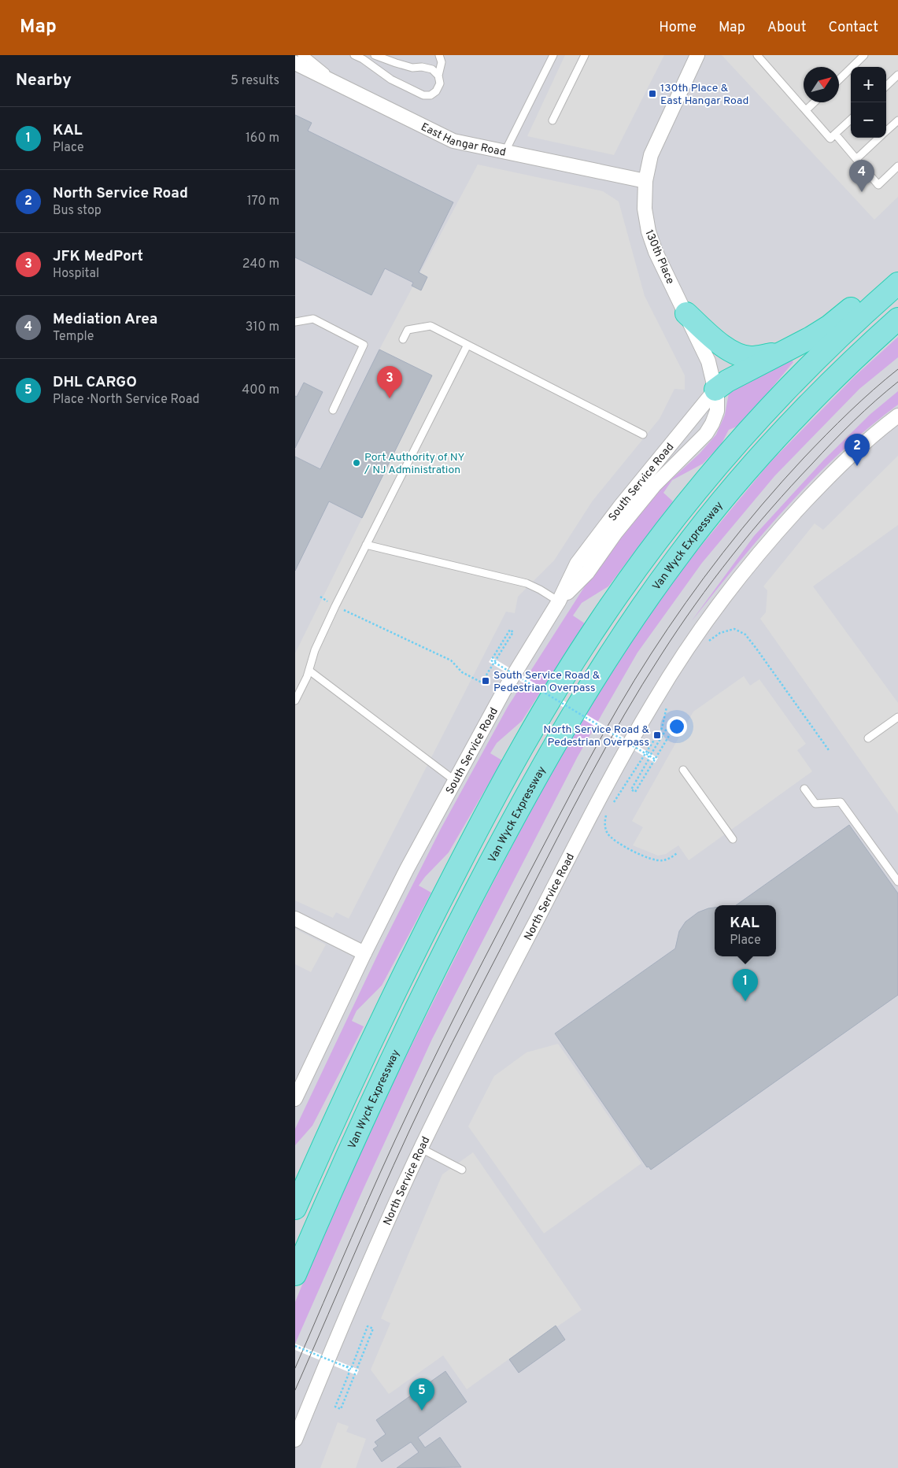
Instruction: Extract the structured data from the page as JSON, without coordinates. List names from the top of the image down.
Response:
{
  "streets": {
    "highway": ["Van Wyck Expressway"],
    "street": [
      "East Hangar Road",
      "130th Place",
      "South Service Road",
      "North Service Road"
    ]
  },
  "crossings": [
    ["East Hangar Road", "130th Place"],
    ["130th Place", "South Service Road"]
  ],
  "places": {
    "transit": ["130th Place & East Hangar Road", "South Service Road & Pedestrian Overpass", "North Service Road & Pedestrian Overpass"],
    "other": ["Port Authority of NY / NJ Administration"]
  },
  "north": "top right",
  "page": {
    "header": "Map",
    "nav": [
      "Home",
      "Map",
      "About",
      "Contact"
    ],
    "heading": ["Nearby", "5 results"],
    "map_buttons": ["+", "−"],
    "list": [
      {
        "mark": "1",
        "name": "KAL",
        "note": "Place",
        "value": "160 m"
      },
      {
        "mark": "2",
        "name": "North Service Road",
        "note": "Bus stop",
        "value": "170 m"
      },
      {
        "mark": "3",
        "name": "JFK MedPort",
        "note": "Hospital",
        "value": "240 m"
      },
      {
        "mark": "4",
        "name": "Mediation Area",
        "note": "Temple",
        "value": "310 m"
      },
      {
        "mark": "5",
        "name": "DHL CARGO",
        "note": "Place · North Service Road",
        "value": "400 m"
      }
    ],
    "pins": [
      "4",
      "3",
      "2",
      "1",
      "5"
    ],
    "popup": ["KAL", "Place"]
  }
}
